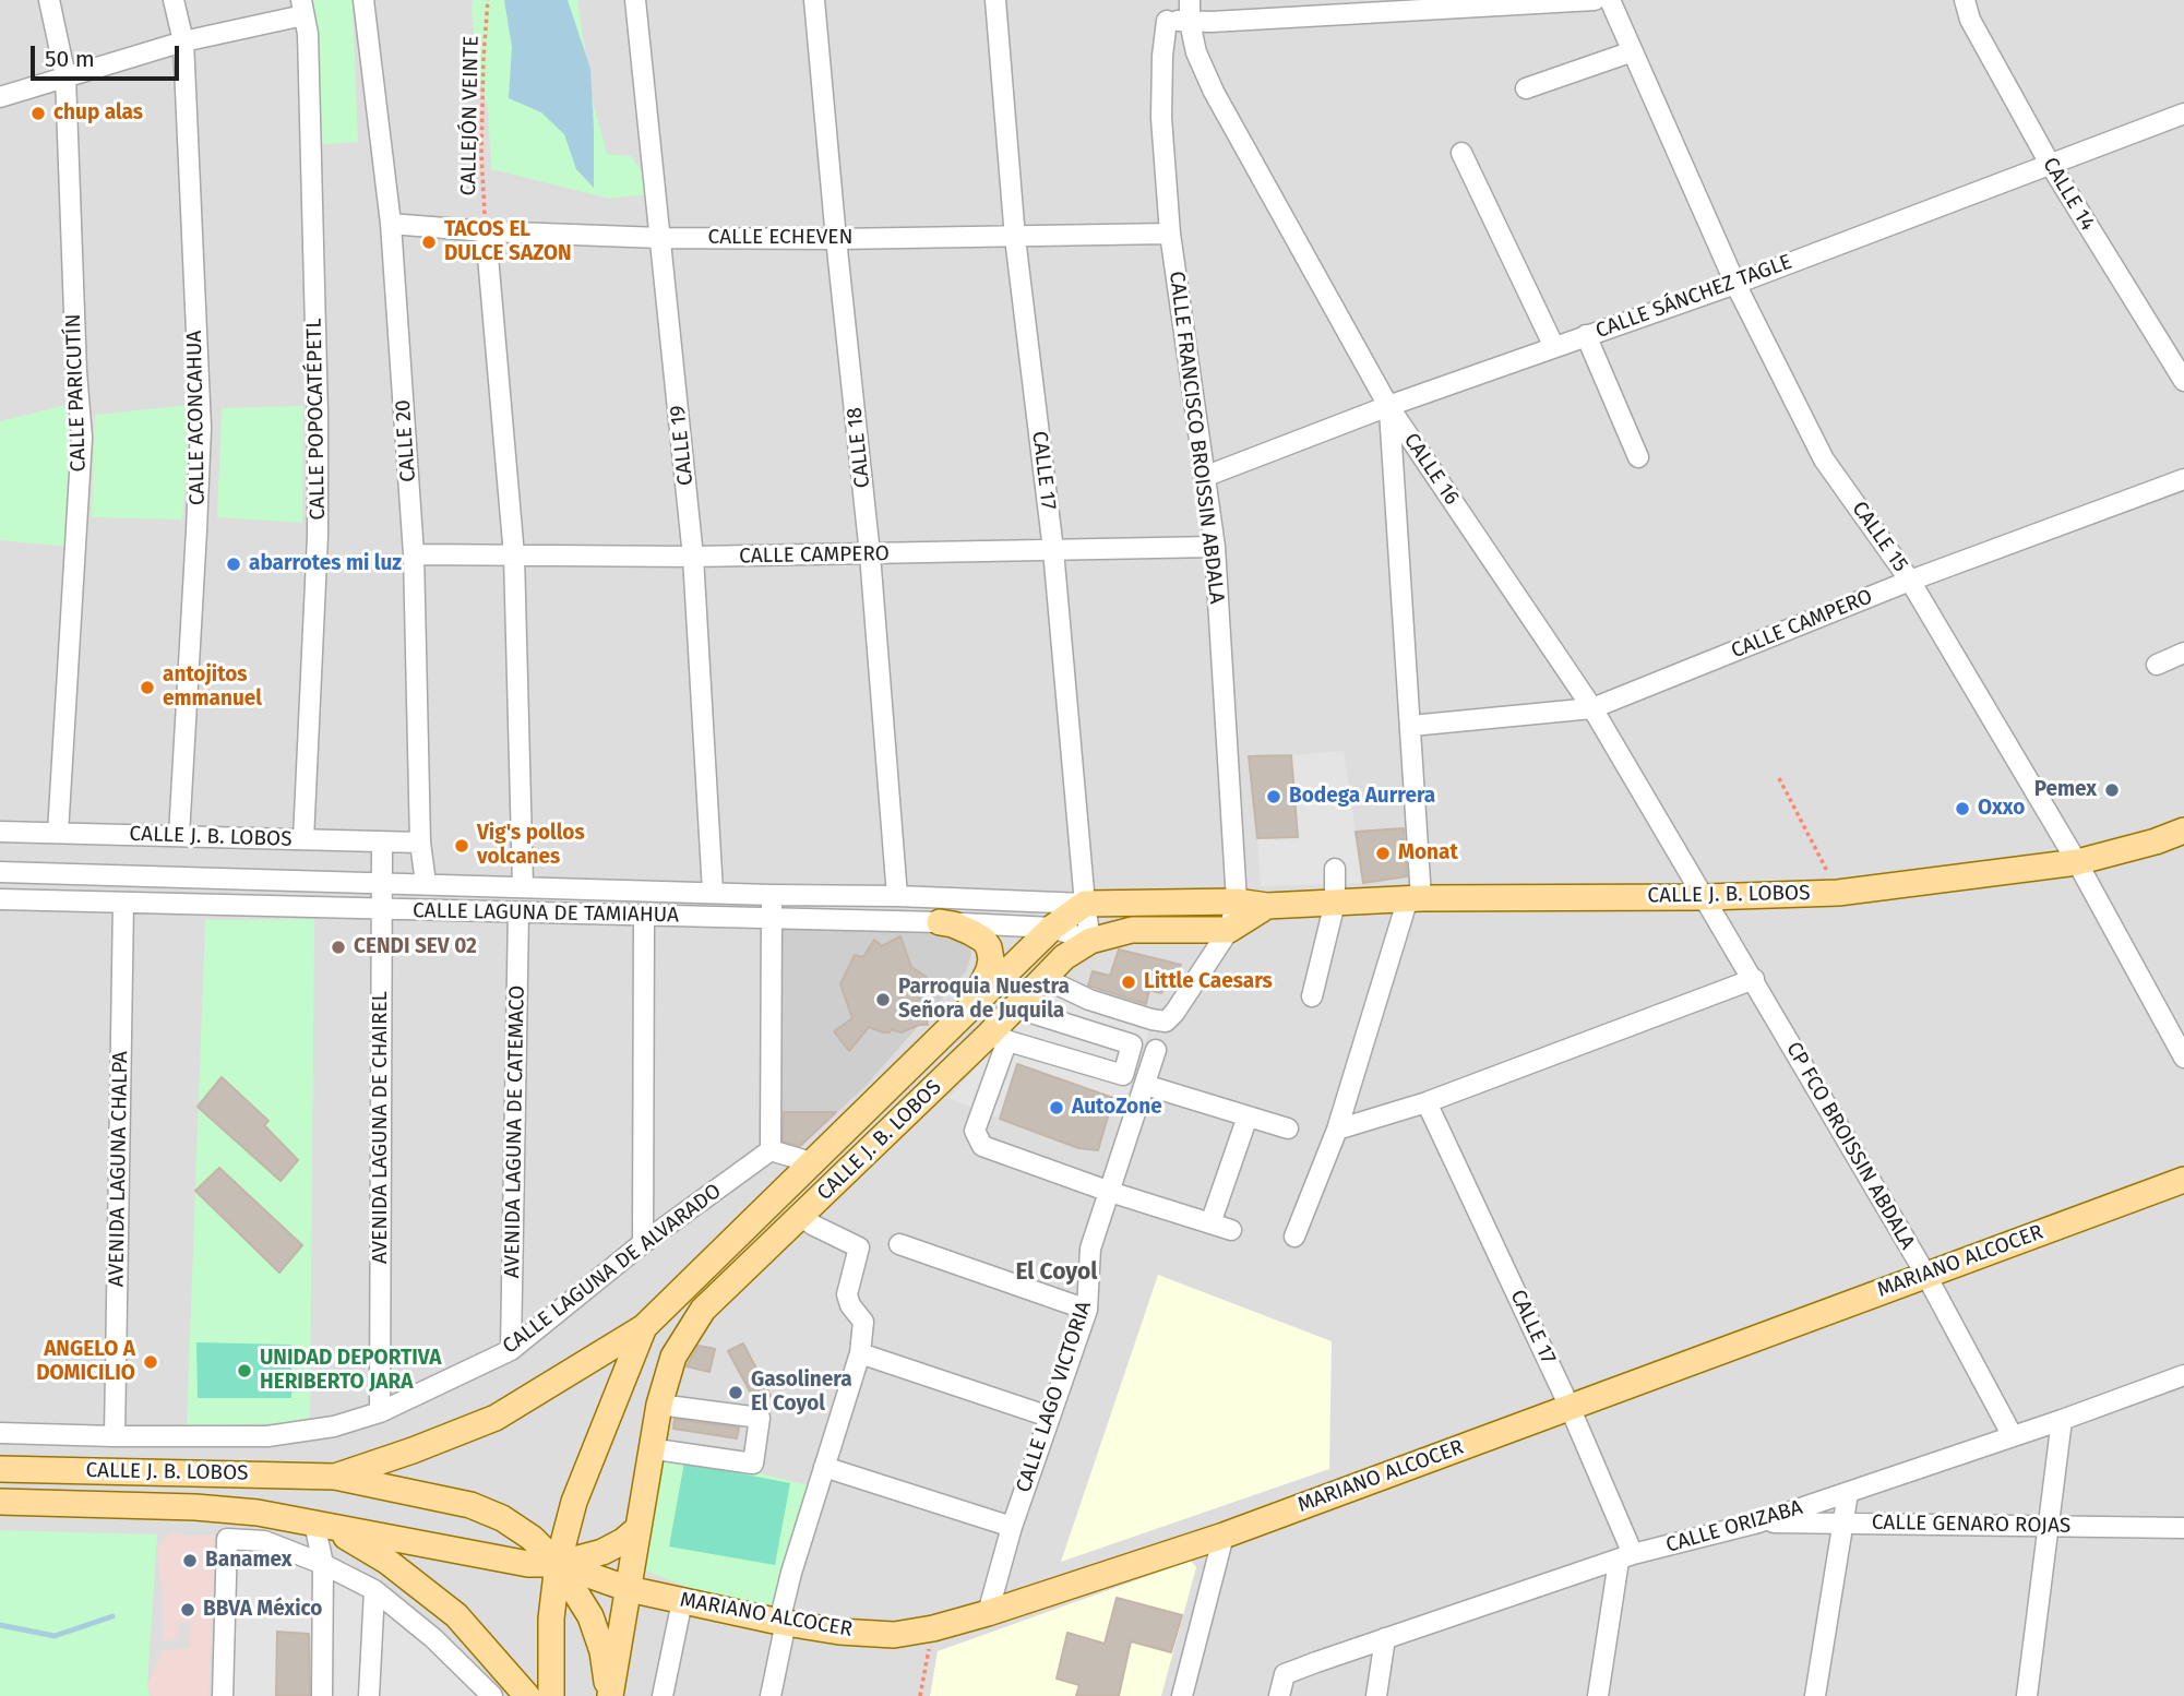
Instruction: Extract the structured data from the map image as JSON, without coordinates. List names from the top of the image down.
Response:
{
  "streets": {
    "main road": ["CALLE J. B. LOBOS", "MARIANO ALCOCER"],
    "street": [
      "CALLE 14",
      "CALLE ECHEVEN",
      "CALLE SÁNCHEZ TAGLE",
      "CALLE PARICUTÍN",
      "CALLE ACONCAHUA",
      "CALLE POPOCATÉPETL",
      "CALLE FRANCISCO BROISSIN ABDALA",
      "CALLE 20",
      "CALLE 19",
      "CALLE 18",
      "CALLE 16",
      "CALLE 17",
      "CALLE 15",
      "CALLE CAMPERO",
      "CALLE LAGUNA DE TAMIAHUA",
      "AVENIDA LAGUNA DE CHAIREL",
      "AVENIDA LAGUNA DE CATEMACO",
      "CP FCO BROISSIN ABDALA",
      "AVENIDA LAGUNA CHALPA",
      "CALLE LAGUNA DE ALVARADO",
      "CALLE LAGO VICTORIA",
      "CALLE GENARO ROJAS",
      "CALLE ORIZABA"
    ],
    "path": ["CALLEJÓN VEINTE"]
  },
  "crossings": [
    ["CALLEJÓN VEINTE", "CALLE ECHEVEN"],
    ["CALLE 14", "CALLE SÁNCHEZ TAGLE"],
    ["CALLE ECHEVEN", "CALLE FRANCISCO BROISSIN ABDALA"],
    ["CALLE ECHEVEN", "CALLE 20"],
    ["CALLE ECHEVEN", "CALLE 19"],
    ["CALLE ECHEVEN", "CALLE 18"],
    ["CALLE ECHEVEN", "CALLE 17"],
    ["CALLE SÁNCHEZ TAGLE", "CALLE FRANCISCO BROISSIN ABDALA"],
    ["CALLE SÁNCHEZ TAGLE", "CALLE 16"],
    ["CALLE SÁNCHEZ TAGLE", "CALLE 15"],
    ["CALLE PARICUTÍN", "CALLE J. B. LOBOS"],
    ["CALLE ACONCAHUA", "CALLE J. B. LOBOS"],
    ["CALLE POPOCATÉPETL", "CALLE J. B. LOBOS"],
    ["CALLE FRANCISCO BROISSIN ABDALA", "CALLE CAMPERO"],
    ["CALLE FRANCISCO BROISSIN ABDALA", "CALLE J. B. LOBOS"],
    ["CALLE 20", "CALLE CAMPERO"],
    ["CALLE 20", "CALLE J. B. LOBOS"],
    ["CALLE 20", "CALLE LAGUNA DE TAMIAHUA"],
    ["CALLE 19", "CALLE CAMPERO"],
    ["CALLE 19", "CALLE LAGUNA DE TAMIAHUA"],
    ["CALLE 18", "CALLE CAMPERO"],
    ["CALLE 18", "CALLE LAGUNA DE TAMIAHUA"],
    ["CALLE 16", "CALLE CAMPERO"],
    ["CALLE 16", "CALLE J. B. LOBOS"],
    ["CALLE 16", "CP FCO BROISSIN ABDALA"],
    ["CALLE 17", "CALLE CAMPERO"],
    ["CALLE 17", "CALLE J. B. LOBOS"],
    ["CALLE 17", "CALLE LAGUNA DE TAMIAHUA"],
    ["CALLE 17", "MARIANO ALCOCER"],
    ["CALLE 17", "CALLE ORIZABA"],
    ["CALLE 15", "CALLE CAMPERO"],
    ["CALLE 15", "CALLE J. B. LOBOS"],
    ["CALLE J. B. LOBOS", "CALLE LAGUNA DE TAMIAHUA"],
    ["CALLE J. B. LOBOS", "AVENIDA LAGUNA DE CHAIREL"],
    ["CALLE J. B. LOBOS", "CP FCO BROISSIN ABDALA"],
    ["CALLE J. B. LOBOS", "MARIANO ALCOCER"],
    ["CALLE LAGUNA DE TAMIAHUA", "AVENIDA LAGUNA DE CHAIREL"],
    ["CALLE LAGUNA DE TAMIAHUA", "AVENIDA LAGUNA DE CATEMACO"],
    ["CALLE LAGUNA DE TAMIAHUA", "AVENIDA LAGUNA CHALPA"],
    ["AVENIDA LAGUNA DE CHAIREL", "CALLE LAGUNA DE ALVARADO"],
    ["AVENIDA LAGUNA DE CATEMACO", "CALLE LAGUNA DE ALVARADO"],
    ["CP FCO BROISSIN ABDALA", "MARIANO ALCOCER"],
    ["CP FCO BROISSIN ABDALA", "CALLE ORIZABA"],
    ["AVENIDA LAGUNA CHALPA", "CALLE LAGUNA DE ALVARADO"],
    ["MARIANO ALCOCER", "CALLE LAGO VICTORIA"],
    ["CALLE GENARO ROJAS", "CALLE ORIZABA"]
  ],
  "districts": ["El Coyol"],
  "places": [
    "chup alas",
    "TACOS EL DULCE SAZON",
    "abarrotes mi luz",
    "antojitos emmanuel",
    "Pemex",
    "Bodega Aurrera",
    "Oxxo",
    "Vig's pollos volcanes",
    "Monat",
    "CENDI SEV 02",
    "Little Caesars",
    "Parroquia Nuestra Señora de Juquila",
    "AutoZone",
    "ANGELO A DOMICILIO",
    "UNIDAD DEPORTIVA HERIBERTO JARA",
    "Gasolinera El Coyol",
    "Banamex",
    "BBVA México"
  ],
  "scale_bar": "50 m"
}
